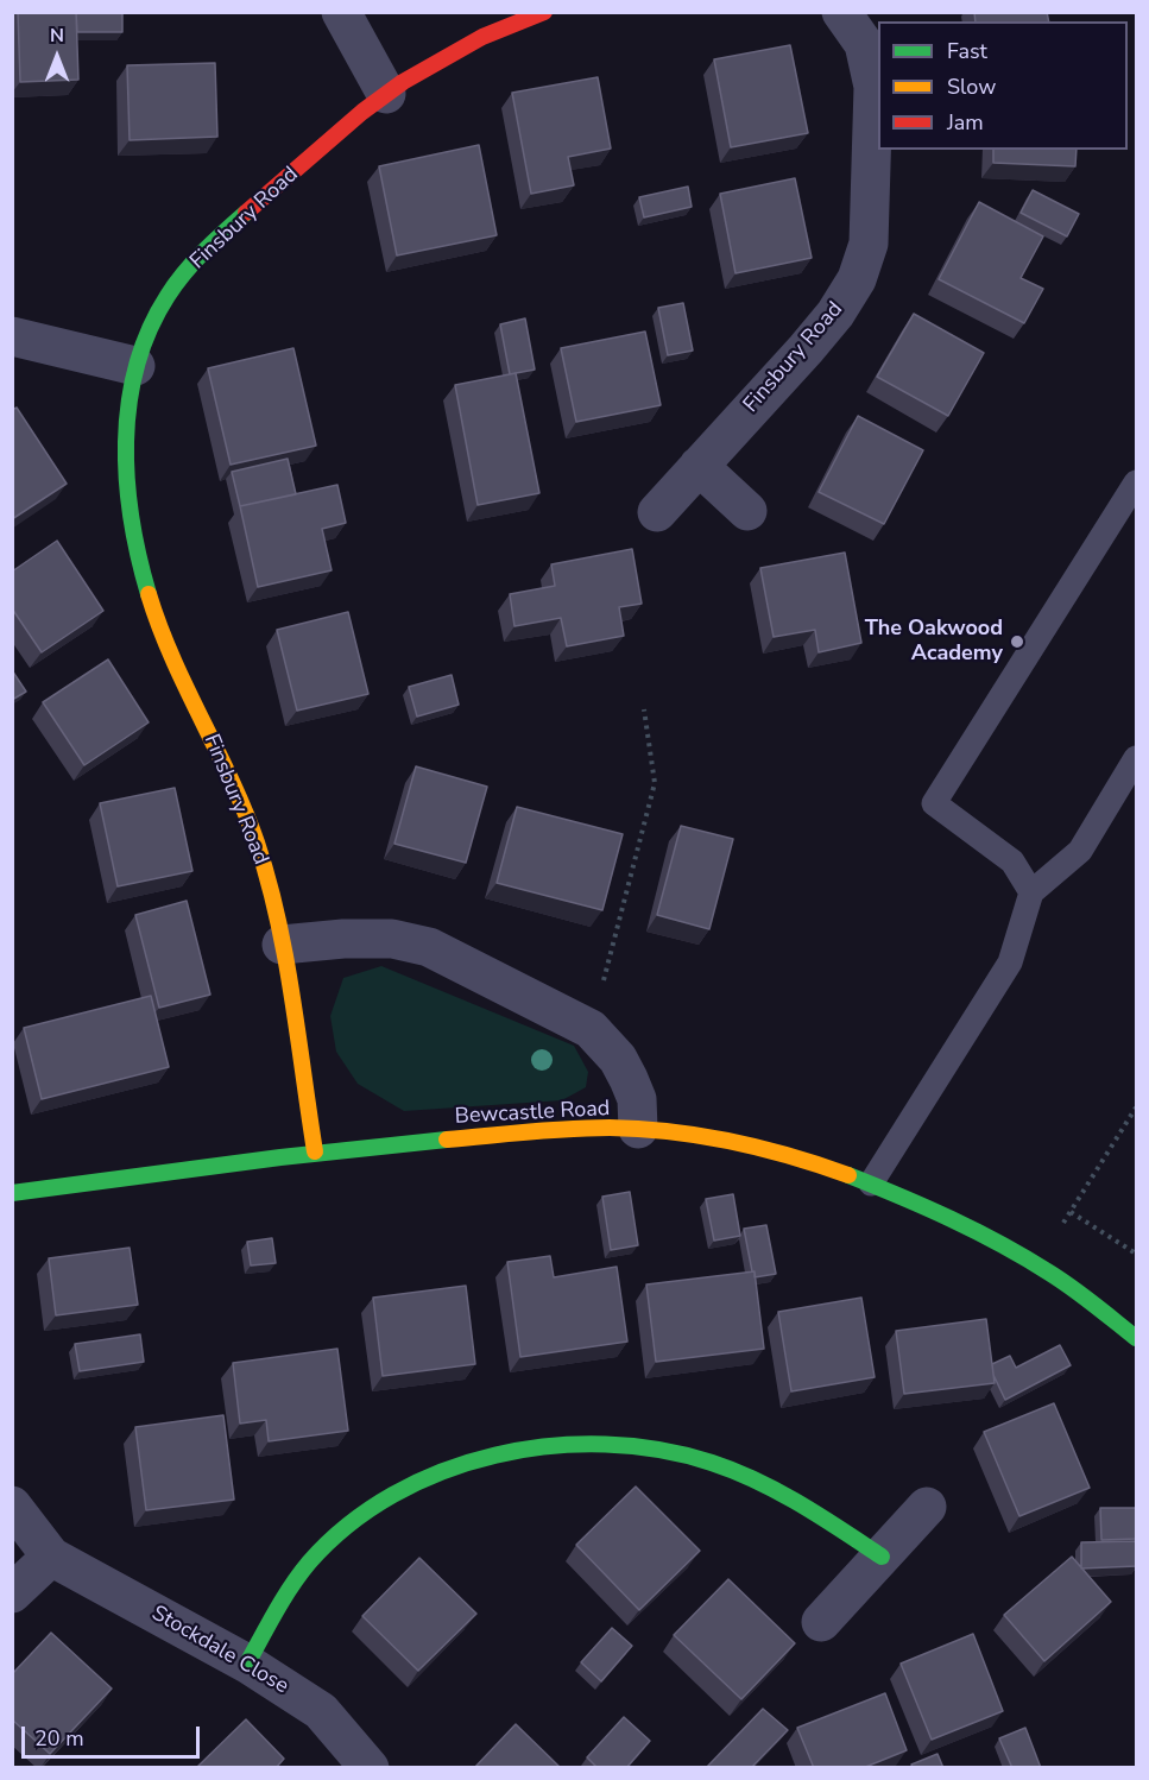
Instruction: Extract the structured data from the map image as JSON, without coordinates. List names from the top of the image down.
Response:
{
  "streets": {
    "street": ["Finsbury Road", "Bewcastle Road", "Stockdale Close"]
  },
  "crossings": [
    ["Finsbury Road", "Bewcastle Road"]
  ],
  "places": ["The Oakwood Academy"],
  "legend": ["Fast", "Slow", "Jam"],
  "scale_bar": "20 m",
  "north": "top"
}
